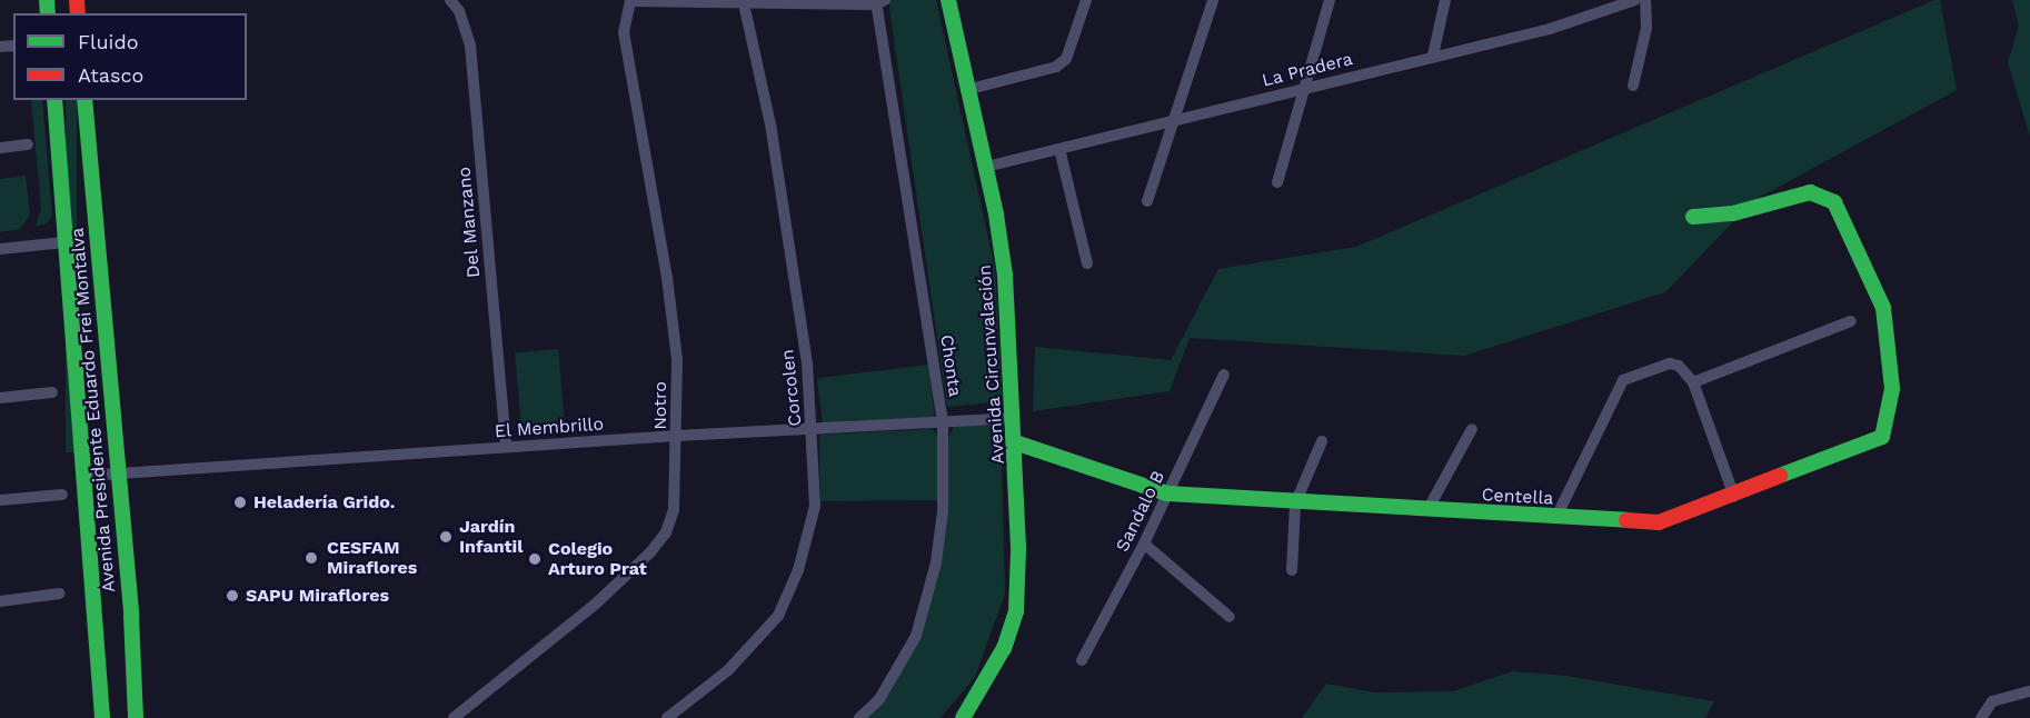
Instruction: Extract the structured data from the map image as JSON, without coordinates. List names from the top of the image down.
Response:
{
  "streets": {
    "street": [
      "La Pradera",
      "Del Manzano",
      "Avenida Circunvalación",
      "Chonta",
      "Corcolen",
      "Notro",
      "Avenida Presidente Eduardo Frei Montalva",
      "El Membrillo",
      "Centella",
      "Sandalo B"
    ]
  },
  "crossings": [
    ["La Pradera", "Avenida Circunvalación"],
    ["Del Manzano", "El Membrillo"],
    ["Avenida Circunvalación", "El Membrillo"],
    ["Avenida Circunvalación", "Centella"],
    ["Chonta", "El Membrillo"],
    ["Corcolen", "El Membrillo"],
    ["Notro", "El Membrillo"],
    ["Avenida Presidente Eduardo Frei Montalva", "El Membrillo"],
    ["Centella", "Sandalo B"]
  ],
  "places": [
    "Heladería Grido.",
    "Jardín Infantil",
    "CESFAM Miraflores",
    "Colegio Arturo Prat",
    "SAPU Miraflores"
  ],
  "legend": ["Fluido", "Atasco"]
}
